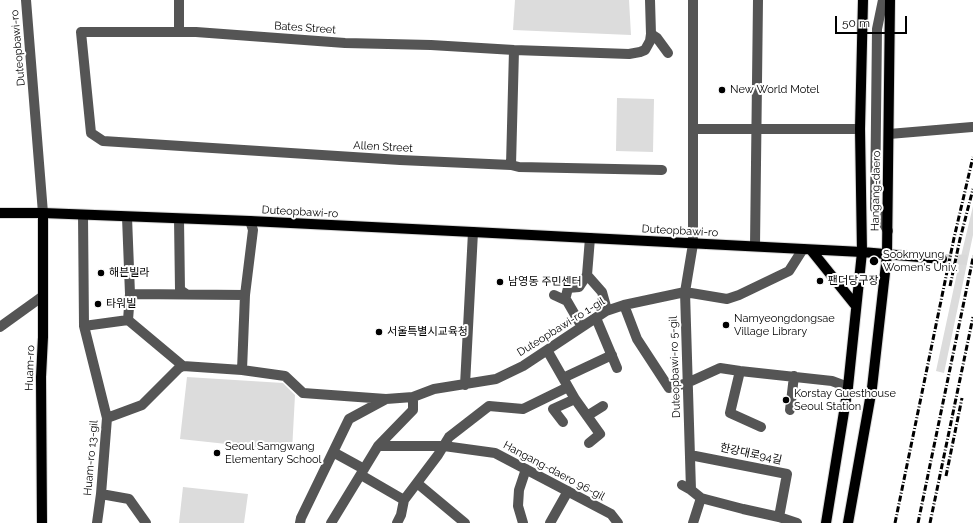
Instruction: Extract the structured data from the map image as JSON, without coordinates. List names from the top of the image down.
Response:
{
  "streets": {
    "main road": ["Duteopbawi-ro", "Hangang-daero", "Huam-ro"],
    "street": [
      "Bates Street",
      "Allen Street",
      "Duteopbawi-ro 1-gil",
      "Duteopbawi-ro 5-gil",
      "한강대로94길",
      "Huam-ro 13-gil",
      "Hangang-daero 96-gil"
    ]
  },
  "crossings": [
    ["Bates Street", "Allen Street"],
    ["Duteopbawi-ro", "Hangang-daero"],
    ["Duteopbawi-ro", "Duteopbawi-ro 1-gil"],
    ["Duteopbawi-ro", "Duteopbawi-ro 5-gil"],
    ["Duteopbawi-ro", "Huam-ro"],
    ["Duteopbawi-ro 1-gil", "Duteopbawi-ro 5-gil"],
    ["Duteopbawi-ro 5-gil", "한강대로94길"]
  ],
  "places": [
    "New World Motel",
    "Sookmyung Women's Univ.",
    "해븐빌라",
    "팬더당구장",
    "남영동 주민센터",
    "타워빌",
    "Namyeongdongsae Village Library",
    "서울특별시교육청",
    "Korstay Guesthouse Seoul Station",
    "Seoul Samgwang Elementary School"
  ],
  "scale_bar": "50 m"
}
